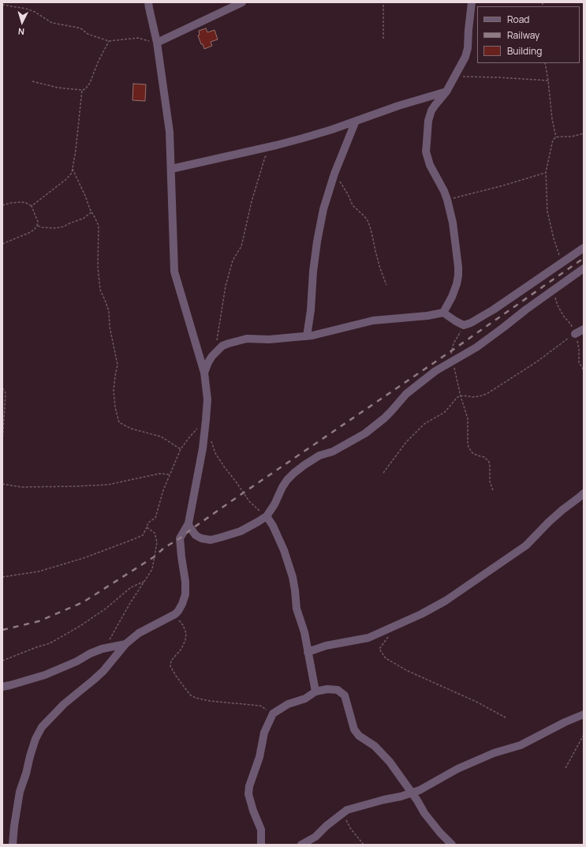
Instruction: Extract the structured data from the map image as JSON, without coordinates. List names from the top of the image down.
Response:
{
  "legend": ["Road", "Railway", "Building"],
  "north": "bottom"
}
